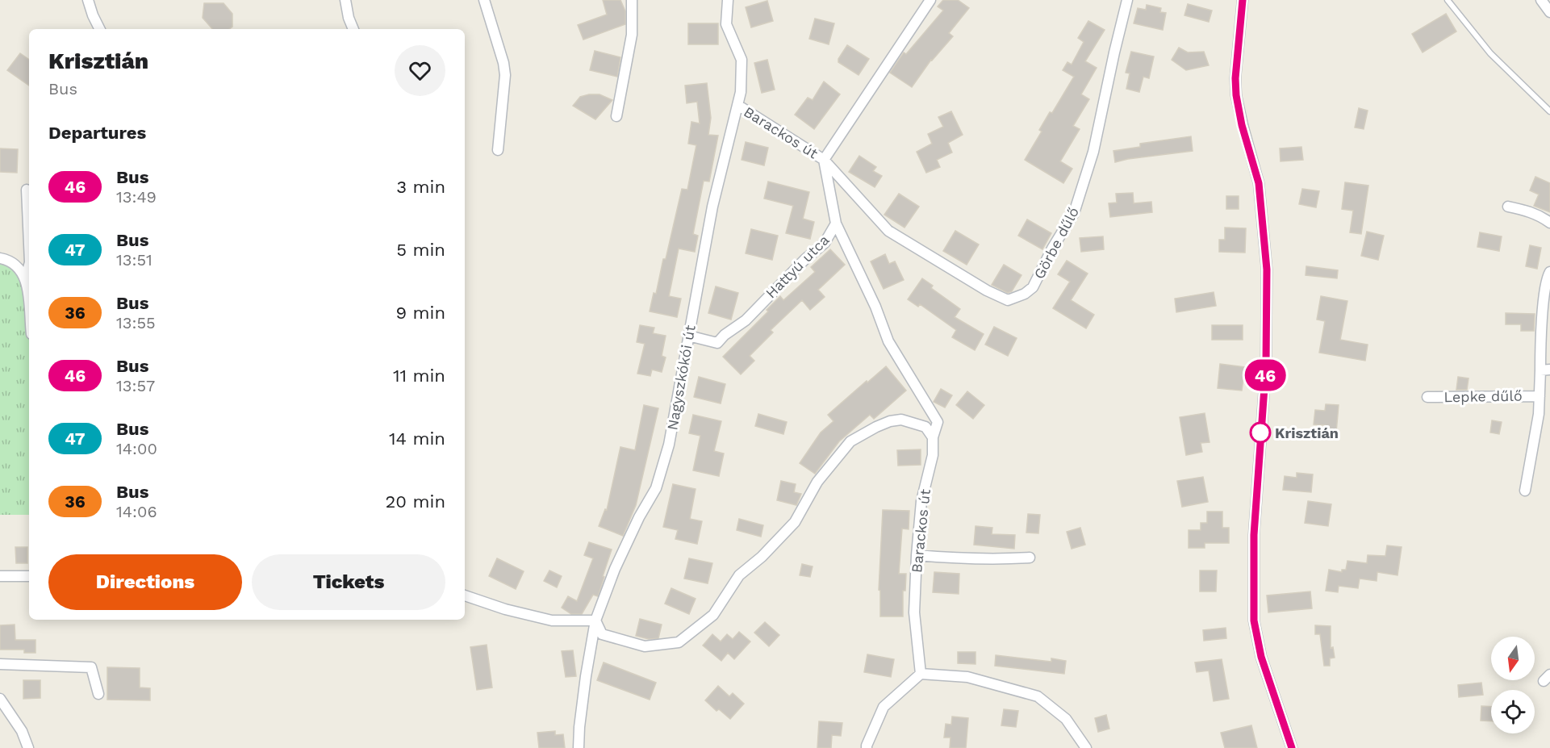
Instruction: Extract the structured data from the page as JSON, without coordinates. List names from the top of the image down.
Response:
{
  "streets": {
    "street": [
      "Barackos út",
      "Görbe dűlő",
      "Hattyú utca",
      "Nagyszkókói út",
      "Lepke dűlő"
    ]
  },
  "crossings": [
    ["Barackos út", "Görbe dűlő"],
    ["Barackos út", "Hattyú utca"],
    ["Barackos út", "Nagyszkókói út"],
    ["Görbe dűlő", "Hattyú utca"],
    ["Hattyú utca", "Nagyszkókói út"]
  ],
  "places": ["Krisztián"],
  "lines": ["bus line 46"],
  "north": "bottom",
  "page": {
    "on_map": "46",
    "heading": [
      ["Krisztián", "Bus"],
      "Departures"
    ],
    "list": [
      {
        "mark": "46",
        "name": "Bus",
        "note": "13:49",
        "value": "3 min"
      },
      {
        "mark": "47",
        "name": "Bus",
        "note": "13:51",
        "value": "5 min"
      },
      {
        "mark": "36",
        "name": "Bus",
        "note": "13:55",
        "value": "9 min"
      },
      {
        "mark": "46",
        "name": "Bus",
        "note": "13:57",
        "value": "11 min"
      },
      {
        "mark": "47",
        "name": "Bus",
        "note": "14:00",
        "value": "14 min"
      },
      {
        "mark": "36",
        "name": "Bus",
        "note": "14:06",
        "value": "20 min"
      }
    ],
    "buttons": ["Directions", "Tickets"]
  }
}
